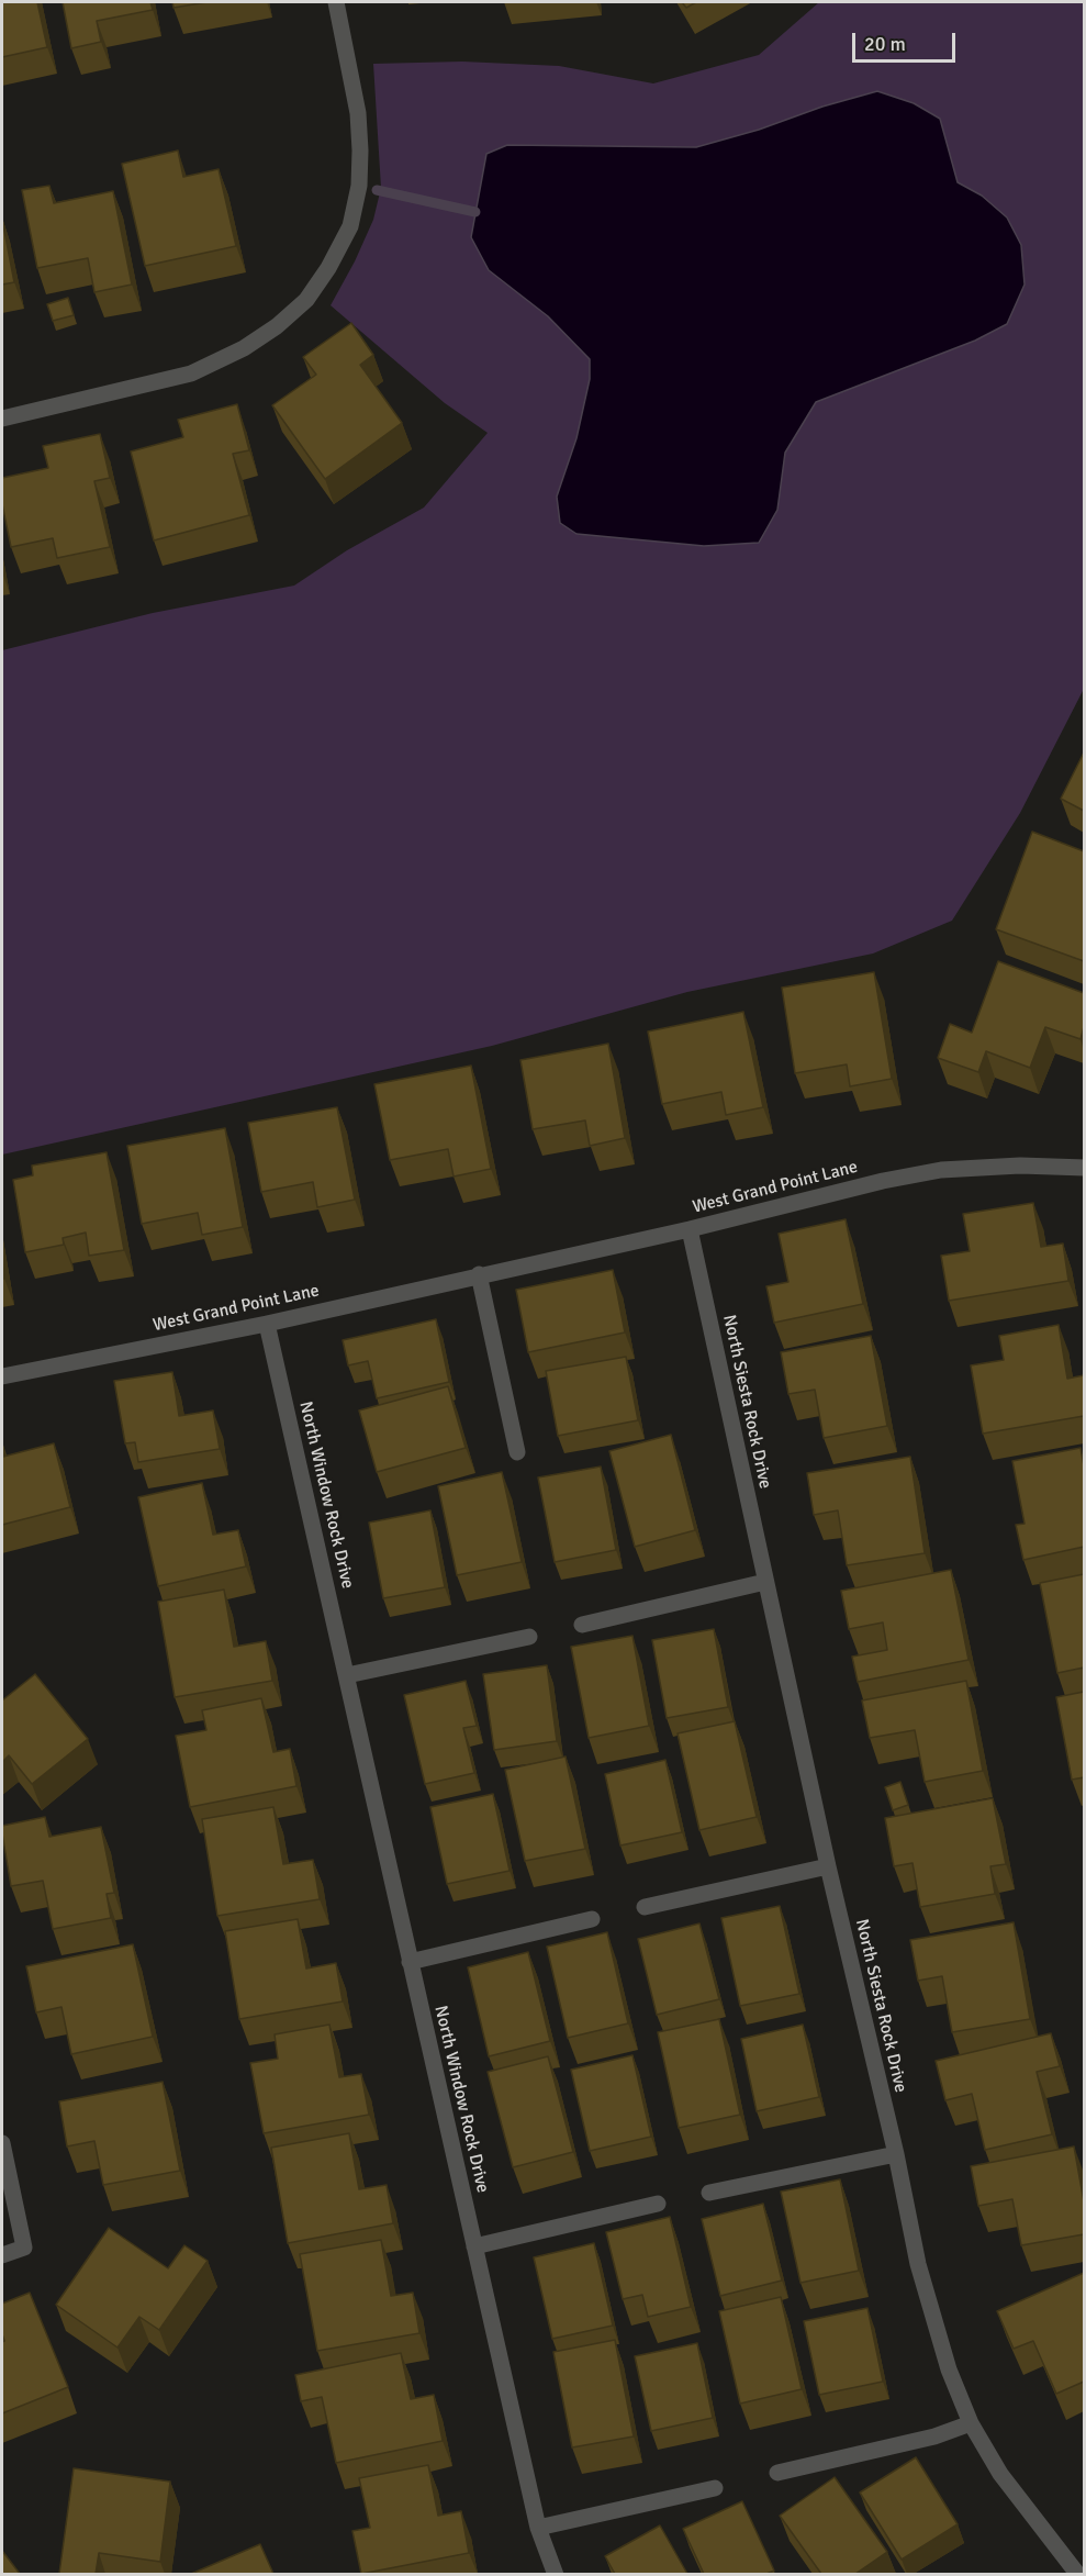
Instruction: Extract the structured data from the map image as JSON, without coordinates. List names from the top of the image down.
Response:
{
  "streets": {
    "street": ["West Grand Point Lane", "North Siesta Rock Drive", "North Window Rock Drive"]
  },
  "crossings": [
    ["West Grand Point Lane", "North Siesta Rock Drive"],
    ["West Grand Point Lane", "North Window Rock Drive"]
  ],
  "scale_bar": "20 m"
}
